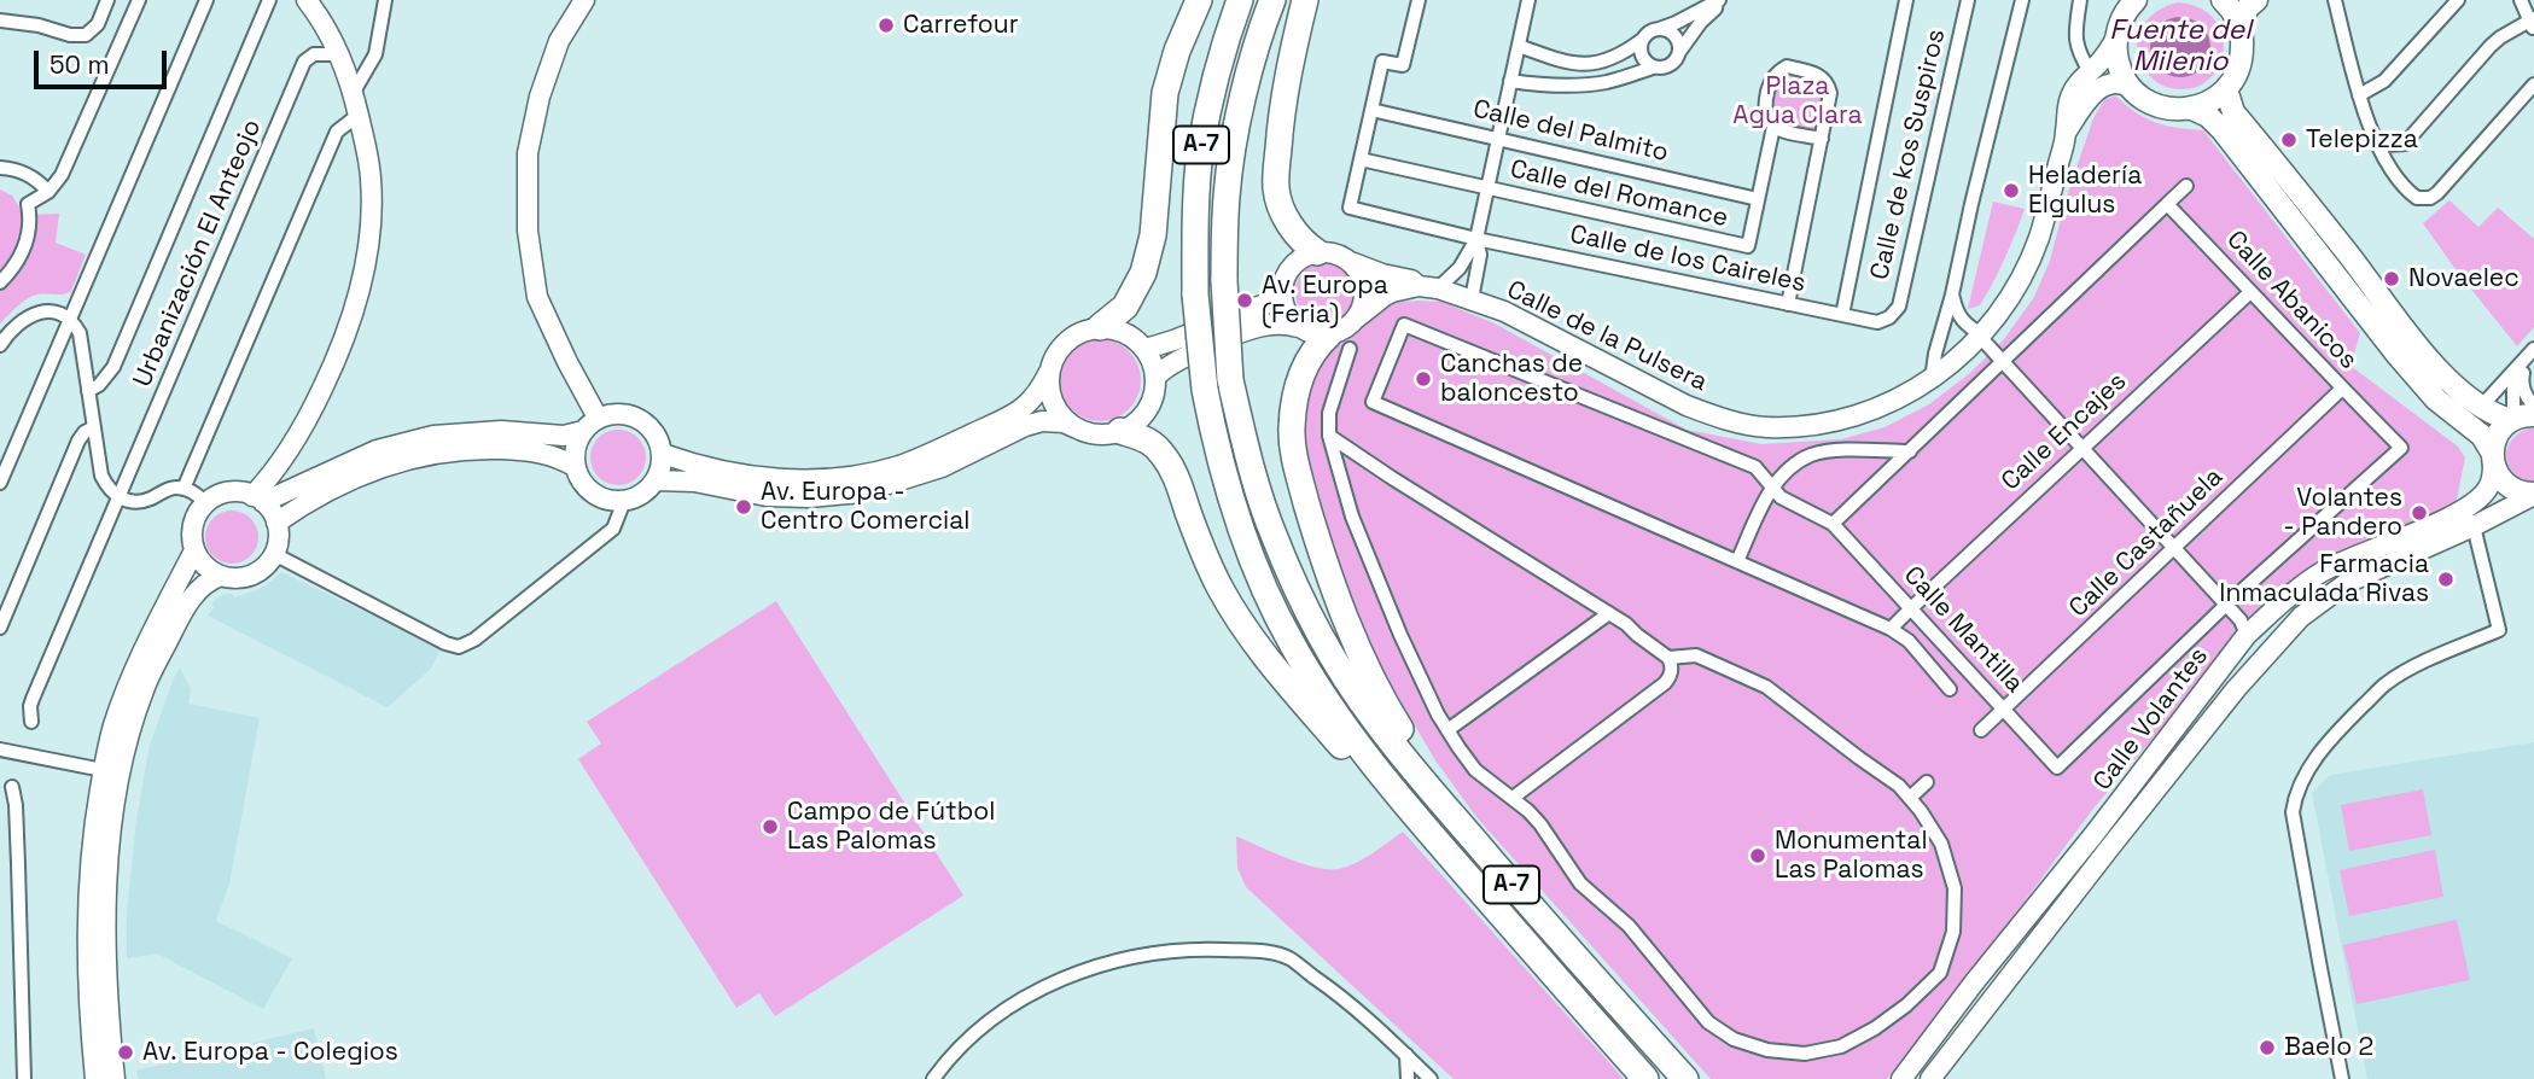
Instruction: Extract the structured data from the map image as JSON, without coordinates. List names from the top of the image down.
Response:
{
  "streets": {
    "highway": ["A-7"],
    "street": [
      "Calle del Palmito",
      "Calle de kos Suspiros",
      "Calle del Romance",
      "Urbanización El Anteojo",
      "Calle de los Caireles",
      "Calle Abanicos",
      "Calle de la Pulsera",
      "Calle Encajes",
      "Calle Castañuela",
      "Calle Mantilla",
      "Calle Volantes"
    ]
  },
  "crossings": [
    ["Calle del Palmito", "Calle del Romance"],
    ["Calle de kos Suspiros", "Calle de los Caireles"],
    ["Calle del Romance", "Calle de los Caireles"],
    ["Calle Abanicos", "Calle Encajes"],
    ["Calle Abanicos", "Calle Castañuela"],
    ["Calle Abanicos", "Calle Volantes"],
    ["Calle Encajes", "Calle Mantilla"],
    ["Calle Castañuela", "Calle Mantilla"],
    ["Calle Mantilla", "Calle Volantes"]
  ],
  "water": ["Fuente del Milenio"],
  "parks": ["Plaza Agua Clara"],
  "places": [
    "Carrefour",
    "Telepizza",
    "Heladería Elgulus",
    "Novaelec",
    "Av. Europa (Feria)",
    "Canchas de baloncesto",
    "Av. Europa - Centro Comercial",
    "Volantes - Pandero",
    "Farmacia Inmaculada Rivas",
    "Campo de Fútbol Las Palomas",
    "Monumental Las Palomas",
    "Baelo 2",
    "Av. Europa - Colegios"
  ],
  "scale_bar": "50 m"
}
